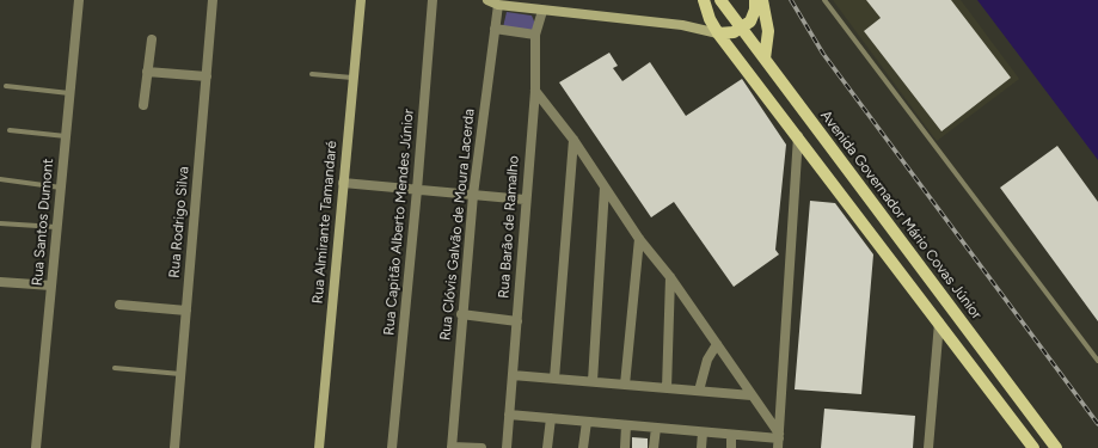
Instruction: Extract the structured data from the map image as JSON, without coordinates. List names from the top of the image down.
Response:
{
  "streets": {
    "main road": ["Avenida Governador Mário Covas Júnior"],
    "street": [
      "Rua Santos Dumont",
      "Rua Rodrigo Silva",
      "Rua Almirante Tamandaré",
      "Rua Capitão Alberto Mendes Júnior",
      "Rua Clóvis Galvão de Moura Lacerda",
      "Rua Barão de Ramalho"
    ]
  }
}
